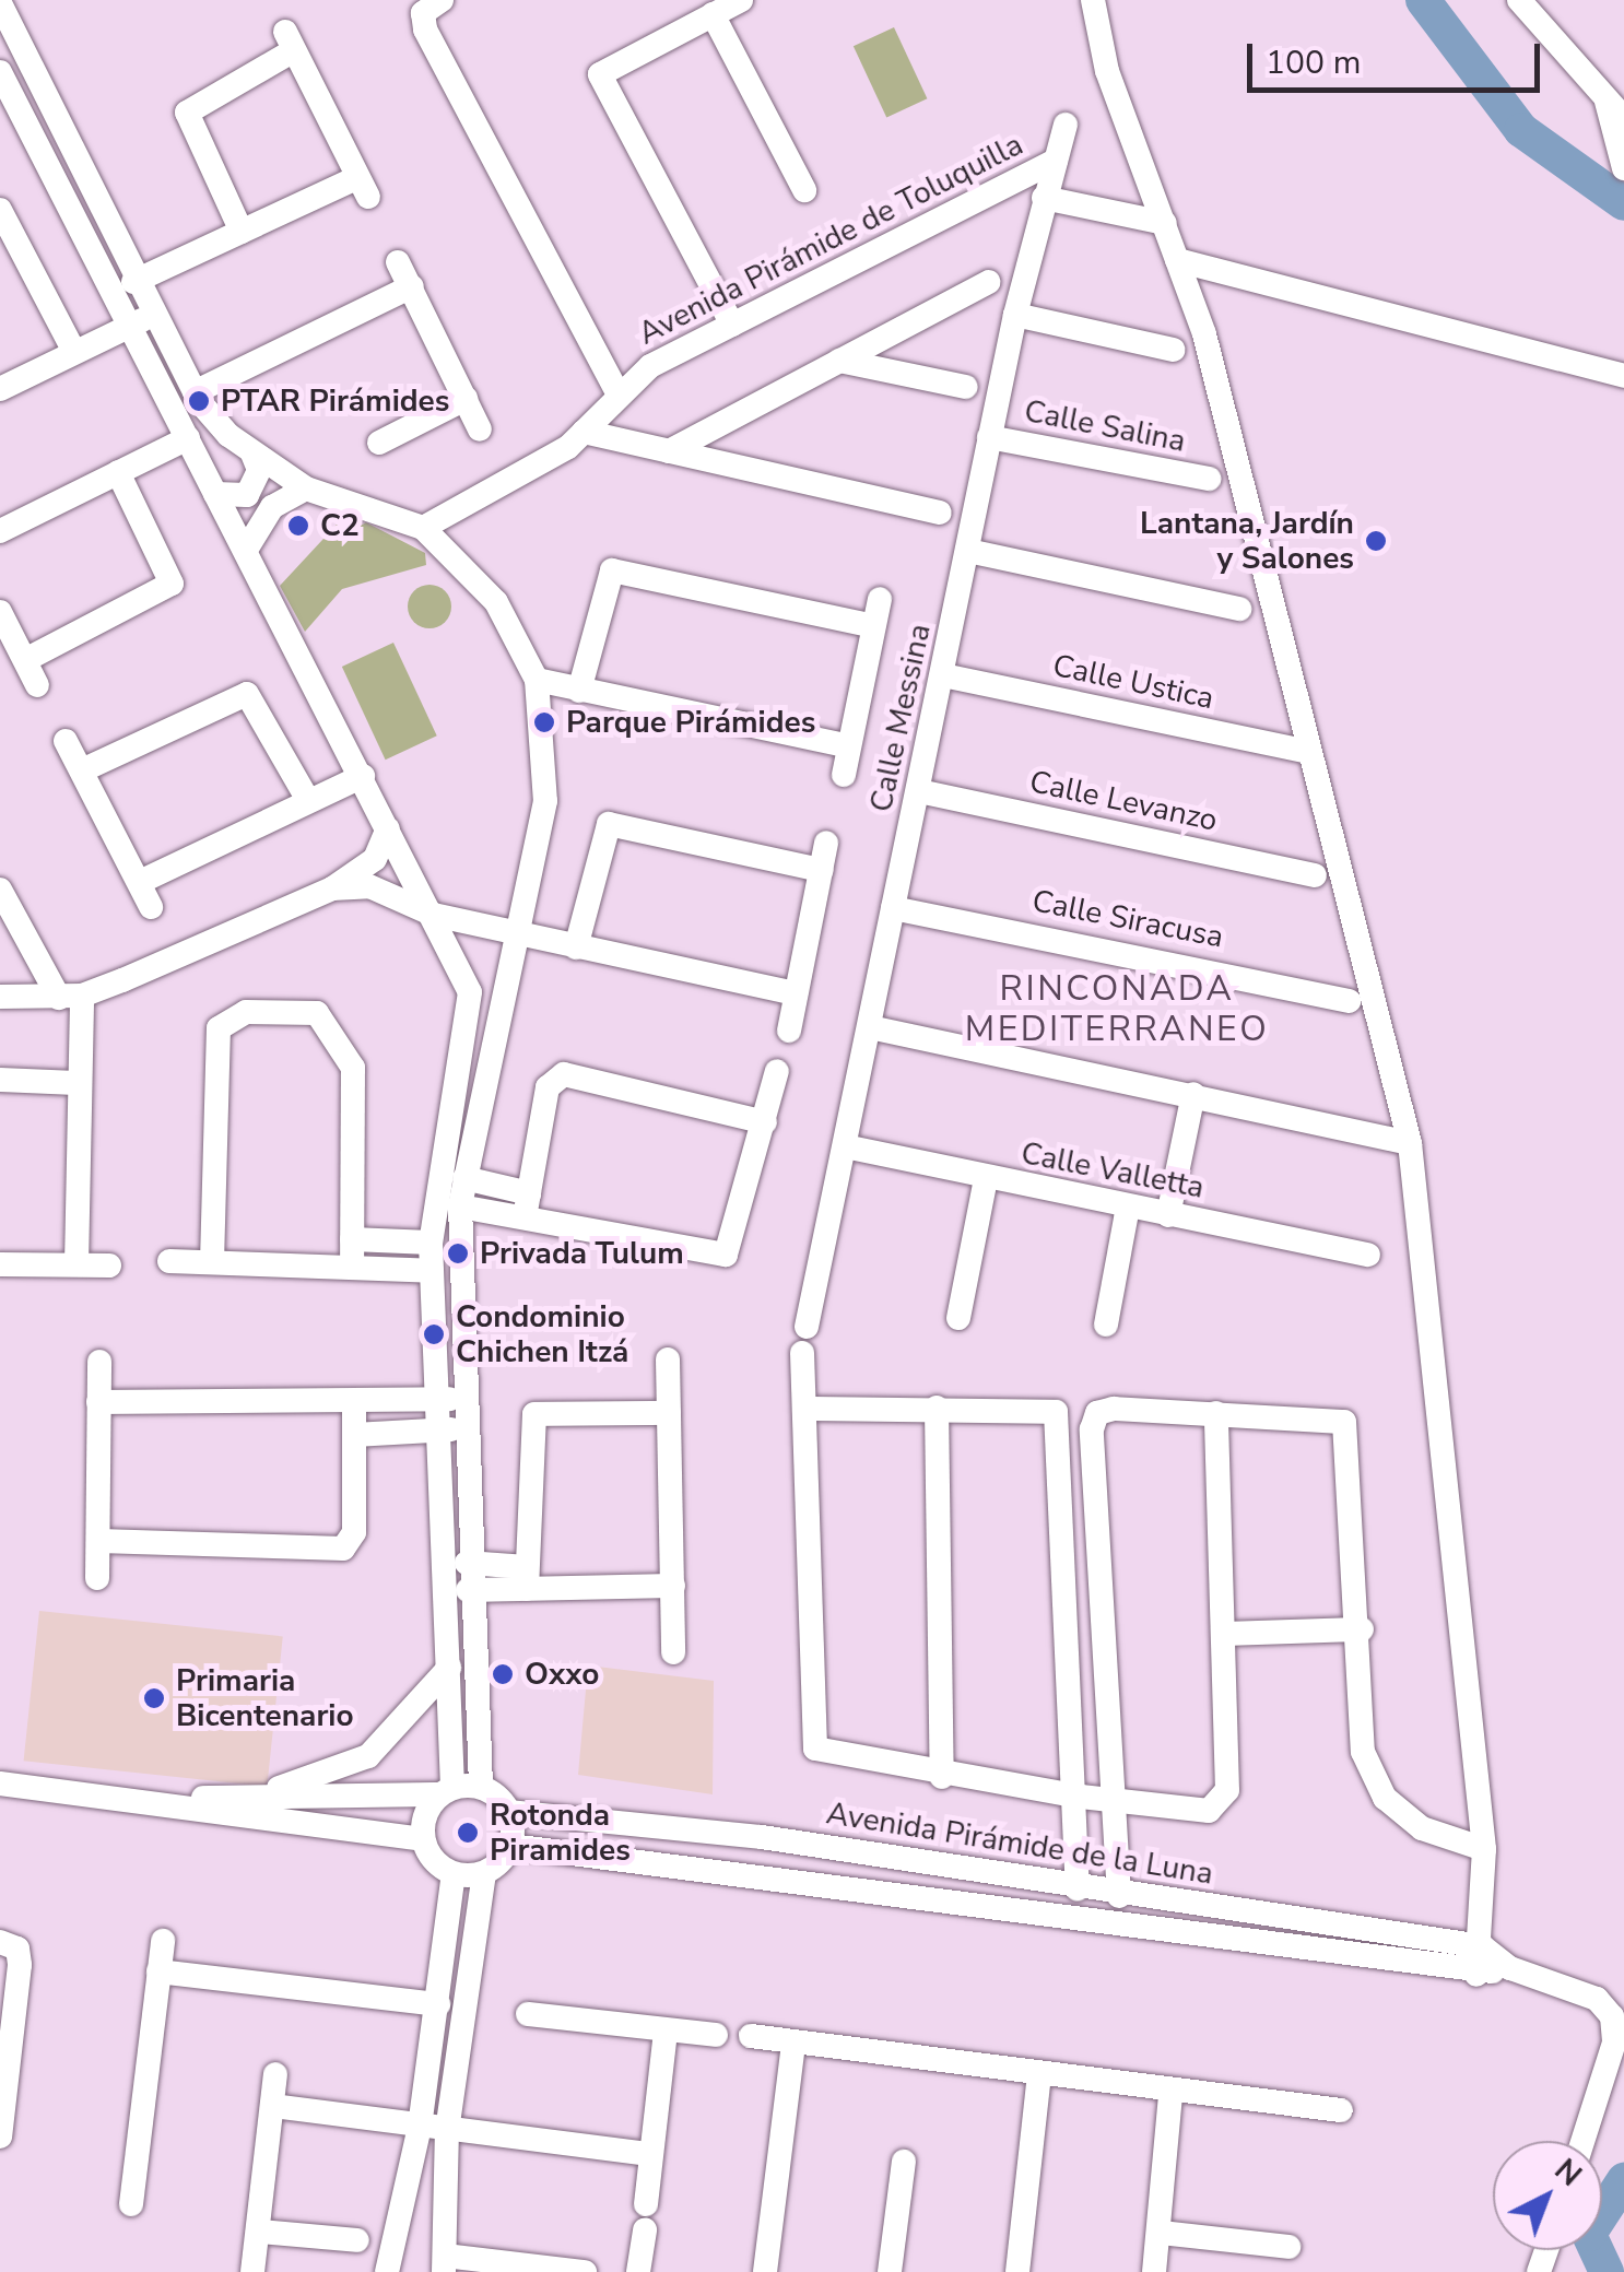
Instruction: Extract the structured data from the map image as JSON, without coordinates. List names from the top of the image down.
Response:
{
  "streets": {
    "street": [
      "Avenida Pirámide de Toluquilla",
      "Calle Salina",
      "Calle Ustica",
      "Calle Messina",
      "Calle Levanzo",
      "Calle Siracusa",
      "Calle Valletta",
      "Avenida Pirámide de la Luna"
    ]
  },
  "crossings": [
    ["Avenida Pirámide de Toluquilla", "Calle Messina"],
    ["Calle Salina", "Calle Messina"],
    ["Calle Ustica", "Calle Messina"],
    ["Calle Messina", "Calle Levanzo"],
    ["Calle Messina", "Calle Siracusa"],
    ["Calle Messina", "Calle Valletta"]
  ],
  "districts": ["RINCONADA MEDITERRANEO"],
  "places": [
    "PTAR Pirámides",
    "C2",
    "Lantana, Jardín y Salones",
    "Parque Pirámides",
    "Privada Tulum",
    "Condominio Chichen Itzá",
    "Oxxo",
    "Primaria Bicentenario",
    "Rotonda Piramides"
  ],
  "scale_bar": "100 m",
  "north": "top right"
}
